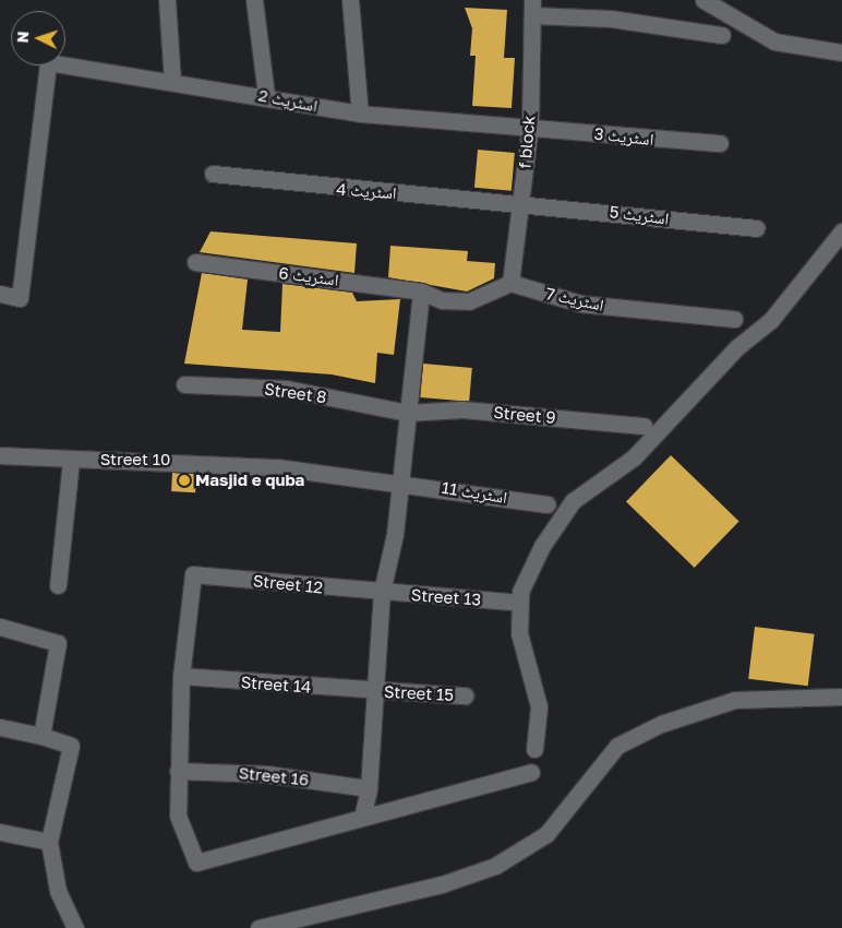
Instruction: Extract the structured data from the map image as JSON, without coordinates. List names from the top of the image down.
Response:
{
  "streets": {
    "street": [
      "اسٹریٹ 2",
      "اسٹریٹ 3",
      "f block",
      "اسٹریٹ 4",
      "اسٹریٹ 5",
      "اسٹریٹ 6",
      "اسٹریٹ 7",
      "Street 8",
      "Street 9",
      "Street 10",
      "اسٹریٹ 11",
      "Street 12",
      "Street 13",
      "Street 14",
      "Street 15",
      "Street 16"
    ]
  },
  "crossings": [
    ["اسٹریٹ 2", "اسٹریٹ 3"],
    ["اسٹریٹ 2", "f block"],
    ["اسٹریٹ 3", "f block"],
    ["f block", "اسٹریٹ 4"],
    ["f block", "اسٹریٹ 5"],
    ["f block", "اسٹریٹ 7"],
    ["اسٹریٹ 4", "اسٹریٹ 5"],
    ["Street 8", "Street 9"],
    ["Street 10", "اسٹریٹ 11"],
    ["Street 12", "Street 13"],
    ["Street 12", "Street 14"],
    ["Street 14", "Street 15"]
  ],
  "places": ["Masjid e quba"],
  "north": "left"
}
